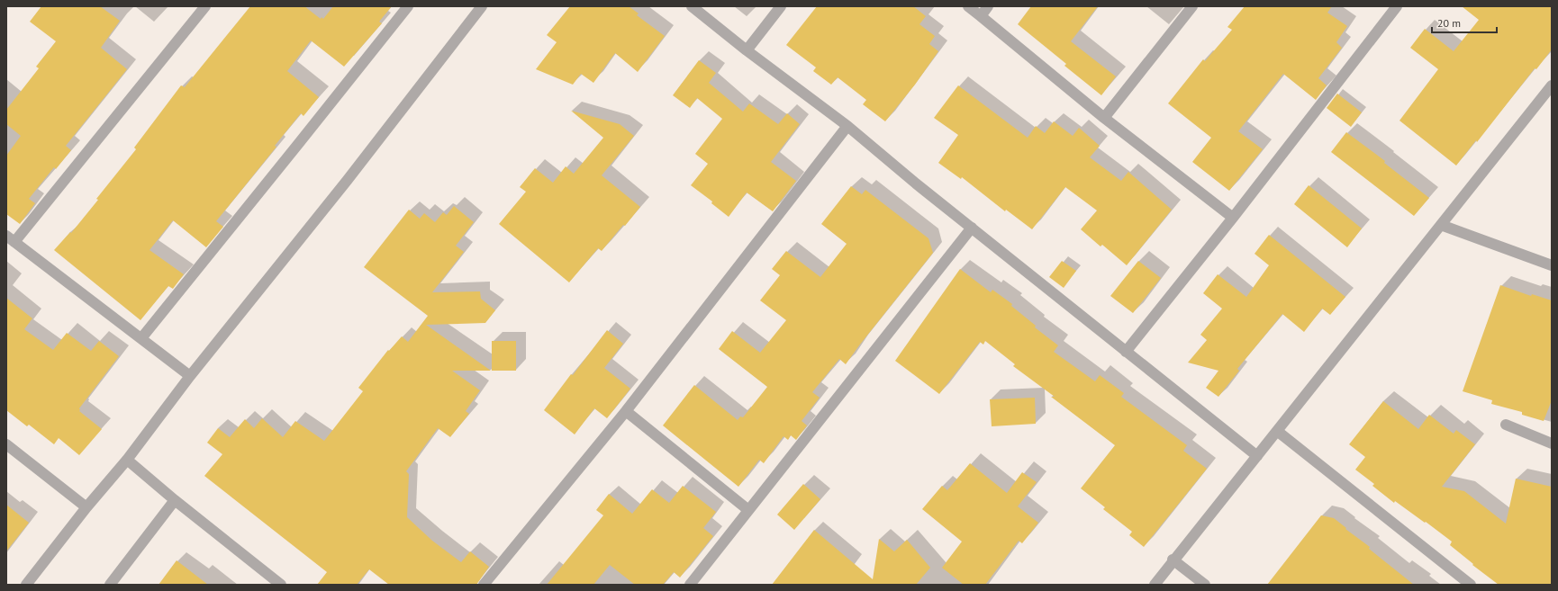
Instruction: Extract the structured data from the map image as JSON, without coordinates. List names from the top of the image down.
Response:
{
  "scale_bar": "20 m"
}
